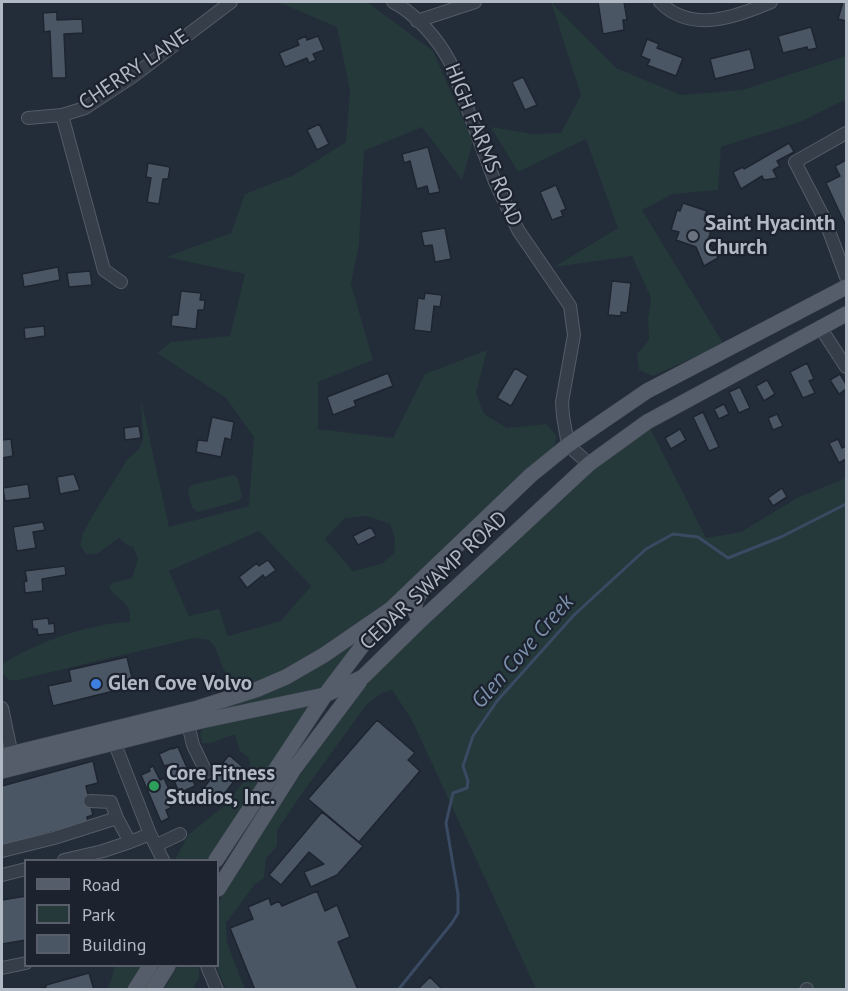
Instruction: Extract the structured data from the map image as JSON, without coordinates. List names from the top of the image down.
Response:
{
  "streets": {
    "main road": ["CEDAR SWAMP ROAD"],
    "street": ["CHERRY LANE", "HIGH FARMS ROAD"]
  },
  "crossings": [
    ["HIGH FARMS ROAD", "CEDAR SWAMP ROAD"]
  ],
  "water": ["Glen Cove Creek"],
  "places": ["Saint Hyacinth Church", "Glen Cove Volvo", "Core Fitness Studios, Inc."],
  "legend": ["Road", "Park", "Building"]
}
